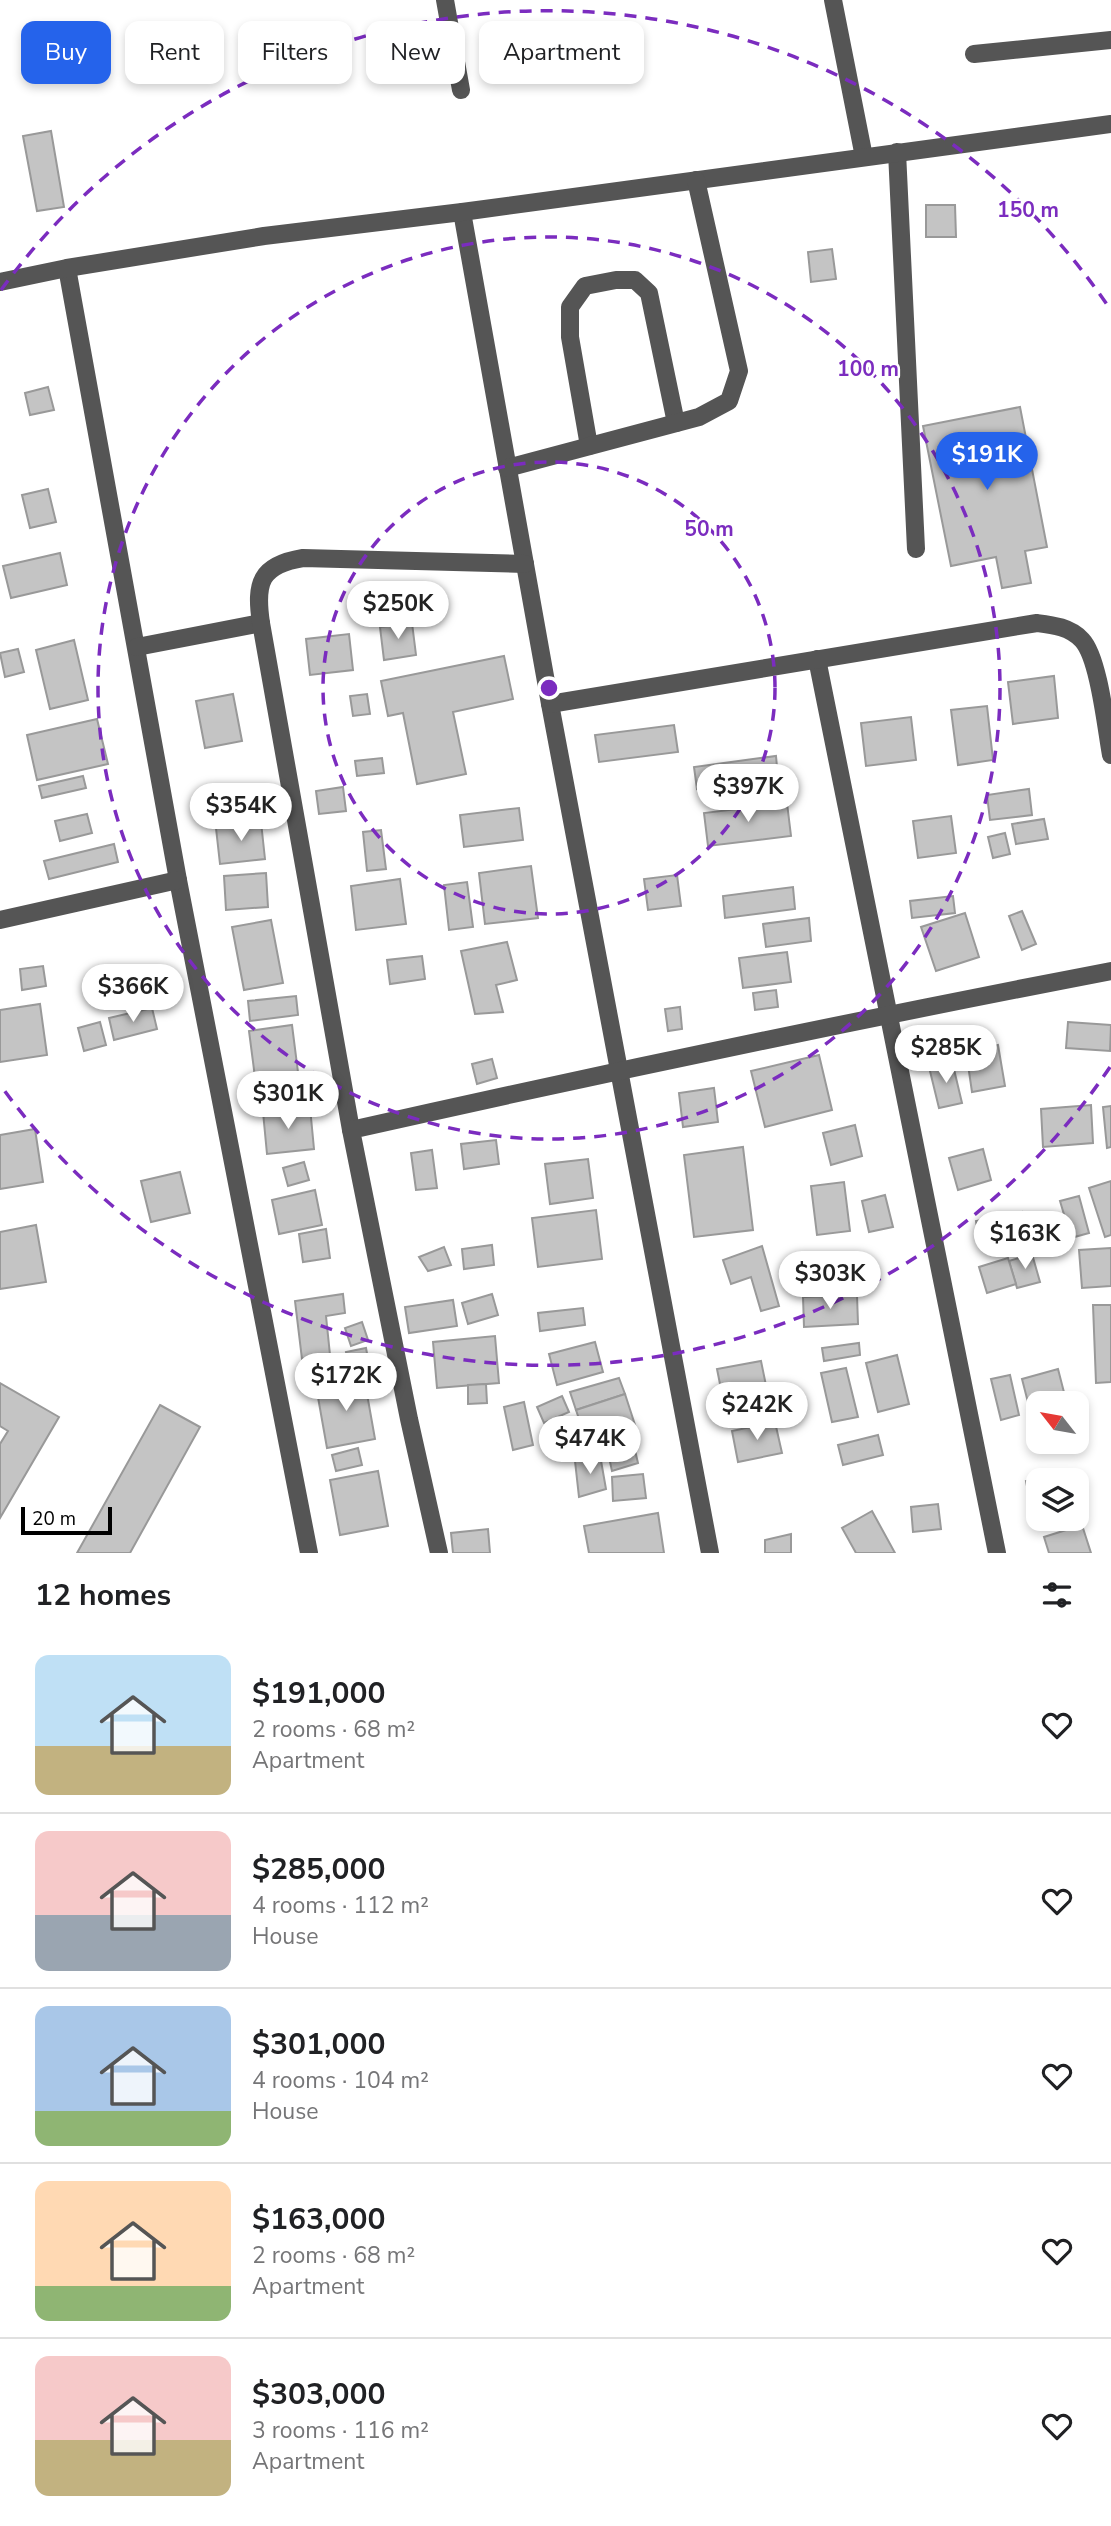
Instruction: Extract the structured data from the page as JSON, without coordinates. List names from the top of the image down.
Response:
{
  "scale_bar": "20 m",
  "north": "top left",
  "page": {
    "chip": [
      "Buy",
      "Rent",
      "Filters",
      "New",
      "Apartment"
    ],
    "price": [
      "$191K",
      "$250K",
      "$397K",
      "$354K",
      "$366K",
      "$285K",
      "$301K",
      "$163K",
      "$303K",
      "$172K",
      "$242K",
      "$474K"
    ],
    "scale": "20 m",
    "heading": "12 homes",
    "list": [
      {
        "name": "$191,000",
        "note": "2 rooms · 68 m² · Apartment"
      },
      {
        "name": "$285,000",
        "note": "4 rooms · 112 m² · House"
      },
      {
        "name": "$301,000",
        "note": "4 rooms · 104 m² · House"
      },
      {
        "name": "$163,000",
        "note": "2 rooms · 68 m² · Apartment"
      },
      {
        "name": "$303,000",
        "note": "3 rooms · 116 m² · Apartment"
      }
    ]
  },
  "rings": ["150 m", "100 m", "50 m"]
}
